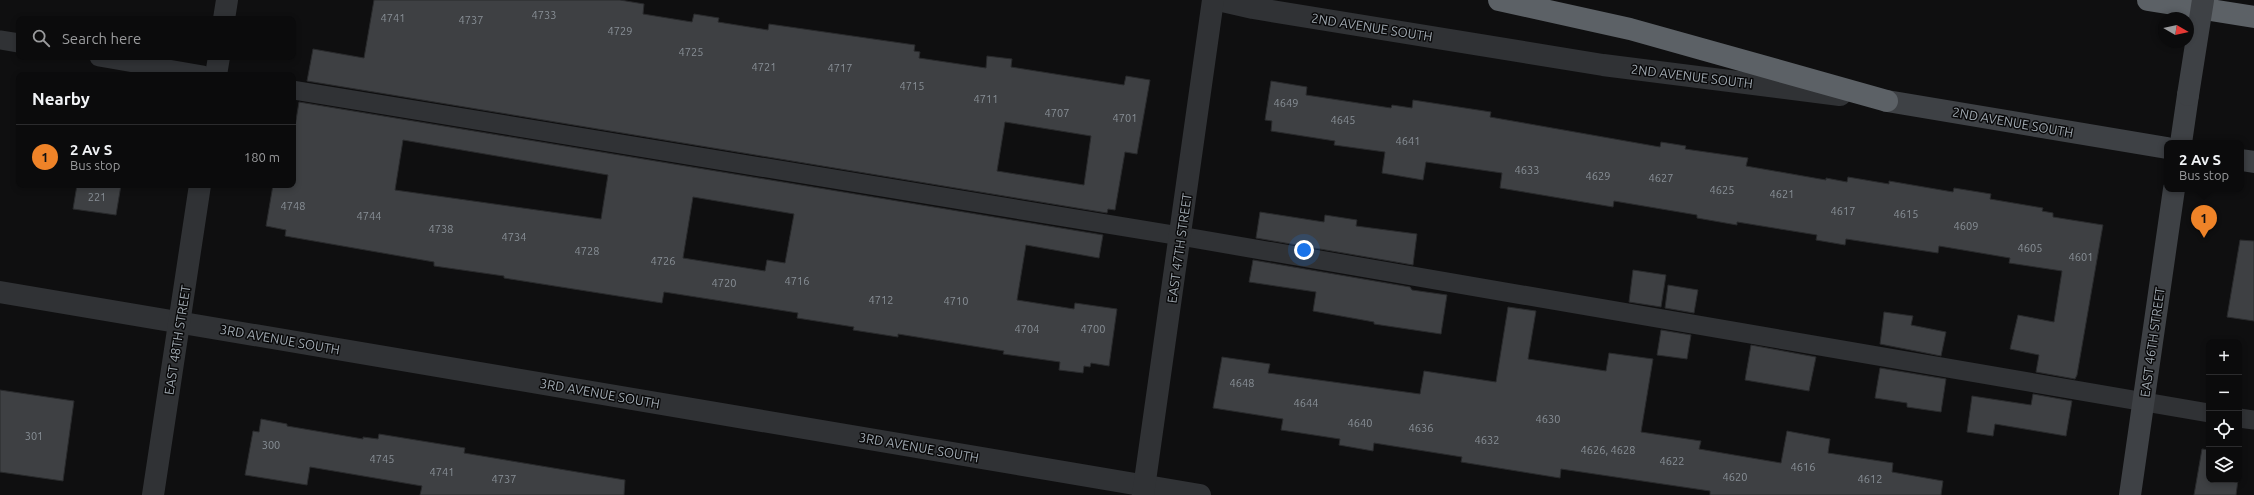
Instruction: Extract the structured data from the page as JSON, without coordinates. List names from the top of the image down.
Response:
{
  "streets": {
    "main road": ["2ND AVENUE SOUTH", "EAST 46TH STREET"],
    "street": ["EAST 47TH STREET", "3RD AVENUE SOUTH", "EAST 48TH STREET"]
  },
  "crossings": [
    ["EAST 47TH STREET", "3RD AVENUE SOUTH"],
    ["3RD AVENUE SOUTH", "EAST 48TH STREET"]
  ],
  "house_numbers": [
    "4733",
    "4741",
    "4737",
    "4729",
    "4725",
    "4721",
    "4717",
    "4715",
    "4711",
    "4649",
    "4707",
    "4701",
    "4645",
    "4641",
    "4633",
    "4629",
    "4627",
    "4625",
    "4621",
    "221",
    "4748",
    "4617",
    "4615",
    "4744",
    "4609",
    "4738",
    "4734",
    "4605",
    "4728",
    "4601",
    "4726",
    "4716",
    "4720",
    "4712",
    "4710",
    "4704",
    "4700",
    "4648",
    "4644",
    "4630",
    "4640",
    "4636",
    "301",
    "4632",
    "300",
    "4626, 4628",
    "4745",
    "4622",
    "4616",
    "4741",
    "4620",
    "4737",
    "4612"
  ],
  "north": "right",
  "page": {
    "search": "Search here",
    "heading": "Nearby",
    "list": [
      {
        "mark": "1",
        "name": "2 Av S",
        "note": "Bus stop",
        "value": "180 m"
      }
    ],
    "popup": ["2 Av S", "Bus stop"],
    "pins": "1",
    "map_buttons": ["+", "−"]
  }
}
